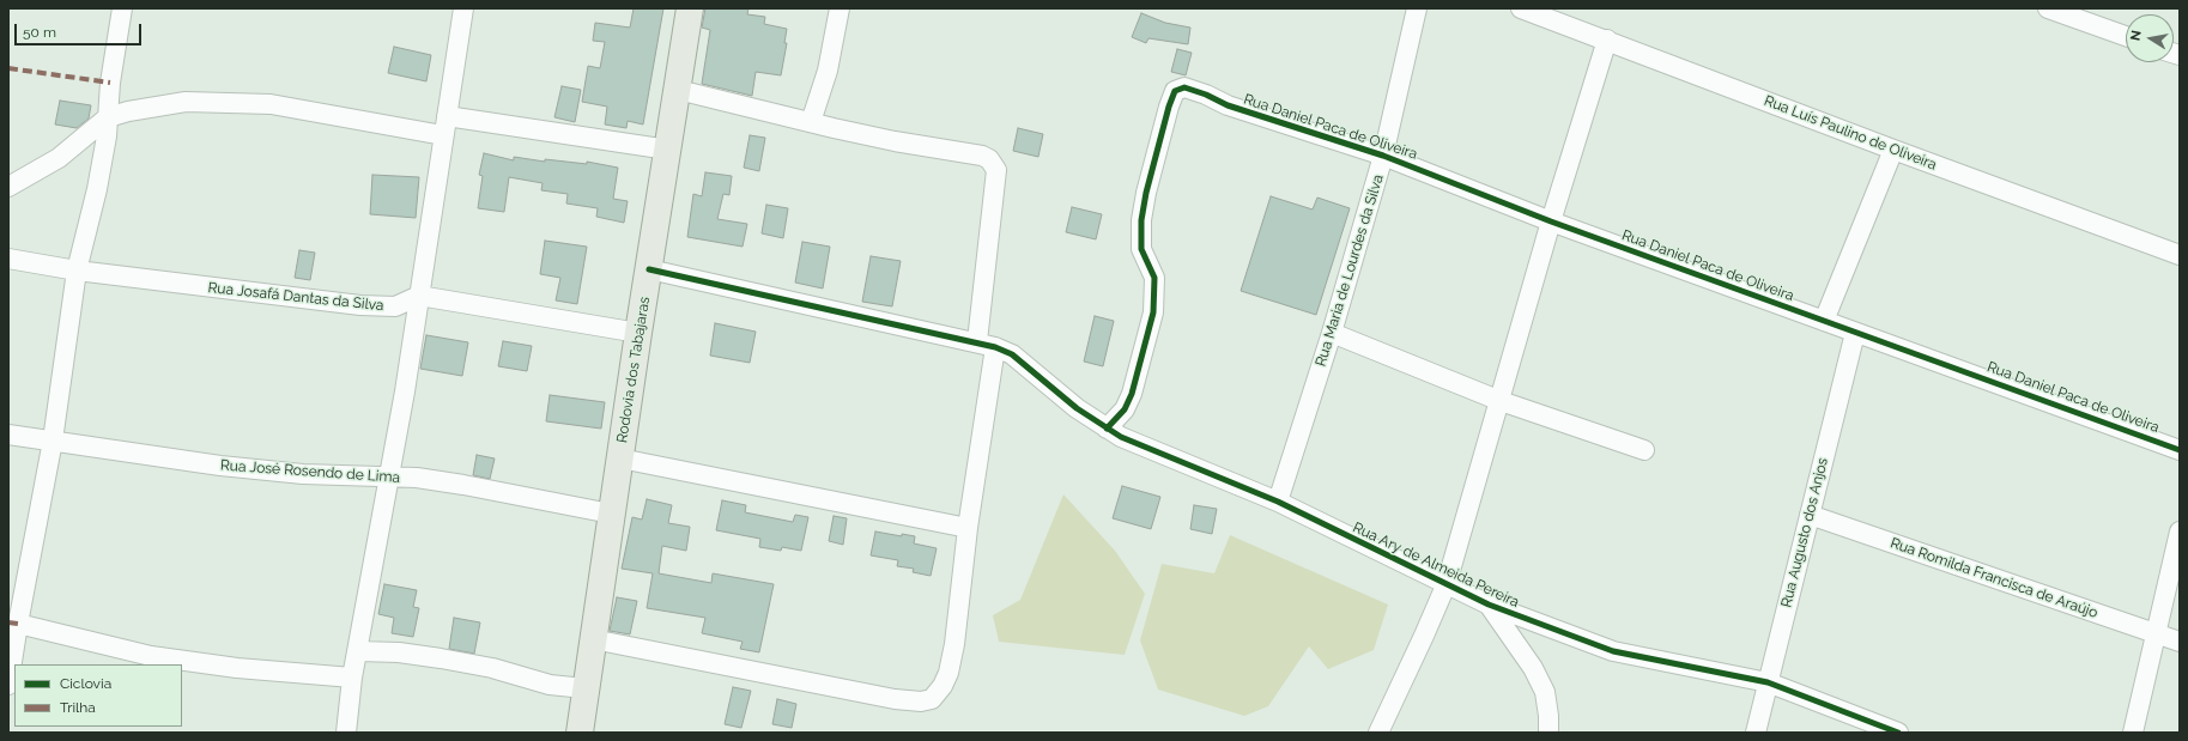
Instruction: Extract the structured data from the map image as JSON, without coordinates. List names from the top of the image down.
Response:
{
  "streets": {
    "main road": ["Rodovia dos Tabajaras"],
    "street": [
      "Rua Daniel Paca de Oliveira",
      "Rua Luís Paulino de Oliveira",
      "Rua Maria de Lourdes da Silva",
      "Rua Josafá Dantas da Silva",
      "Rua José Rosendo de Lima",
      "Rua Augusto dos Anjos",
      "Rua Ary de Almeida Pereira",
      "Rua Romilda Francisca de Araújo"
    ]
  },
  "crossings": [
    ["Rua Daniel Paca de Oliveira", "Rua Maria de Lourdes da Silva"],
    ["Rua Daniel Paca de Oliveira", "Rua Augusto dos Anjos"],
    ["Rua Daniel Paca de Oliveira", "Rua Ary de Almeida Pereira"],
    ["Rua Maria de Lourdes da Silva", "Rua Ary de Almeida Pereira"],
    ["Rodovia dos Tabajaras", "Rua José Rosendo de Lima"],
    ["Rodovia dos Tabajaras", "Rua Ary de Almeida Pereira"],
    ["Rua Augusto dos Anjos", "Rua Ary de Almeida Pereira"],
    ["Rua Augusto dos Anjos", "Rua Romilda Francisca de Araújo"]
  ],
  "legend": ["Ciclovia", "Trilha"],
  "scale_bar": "50 m",
  "north": "left"
}
